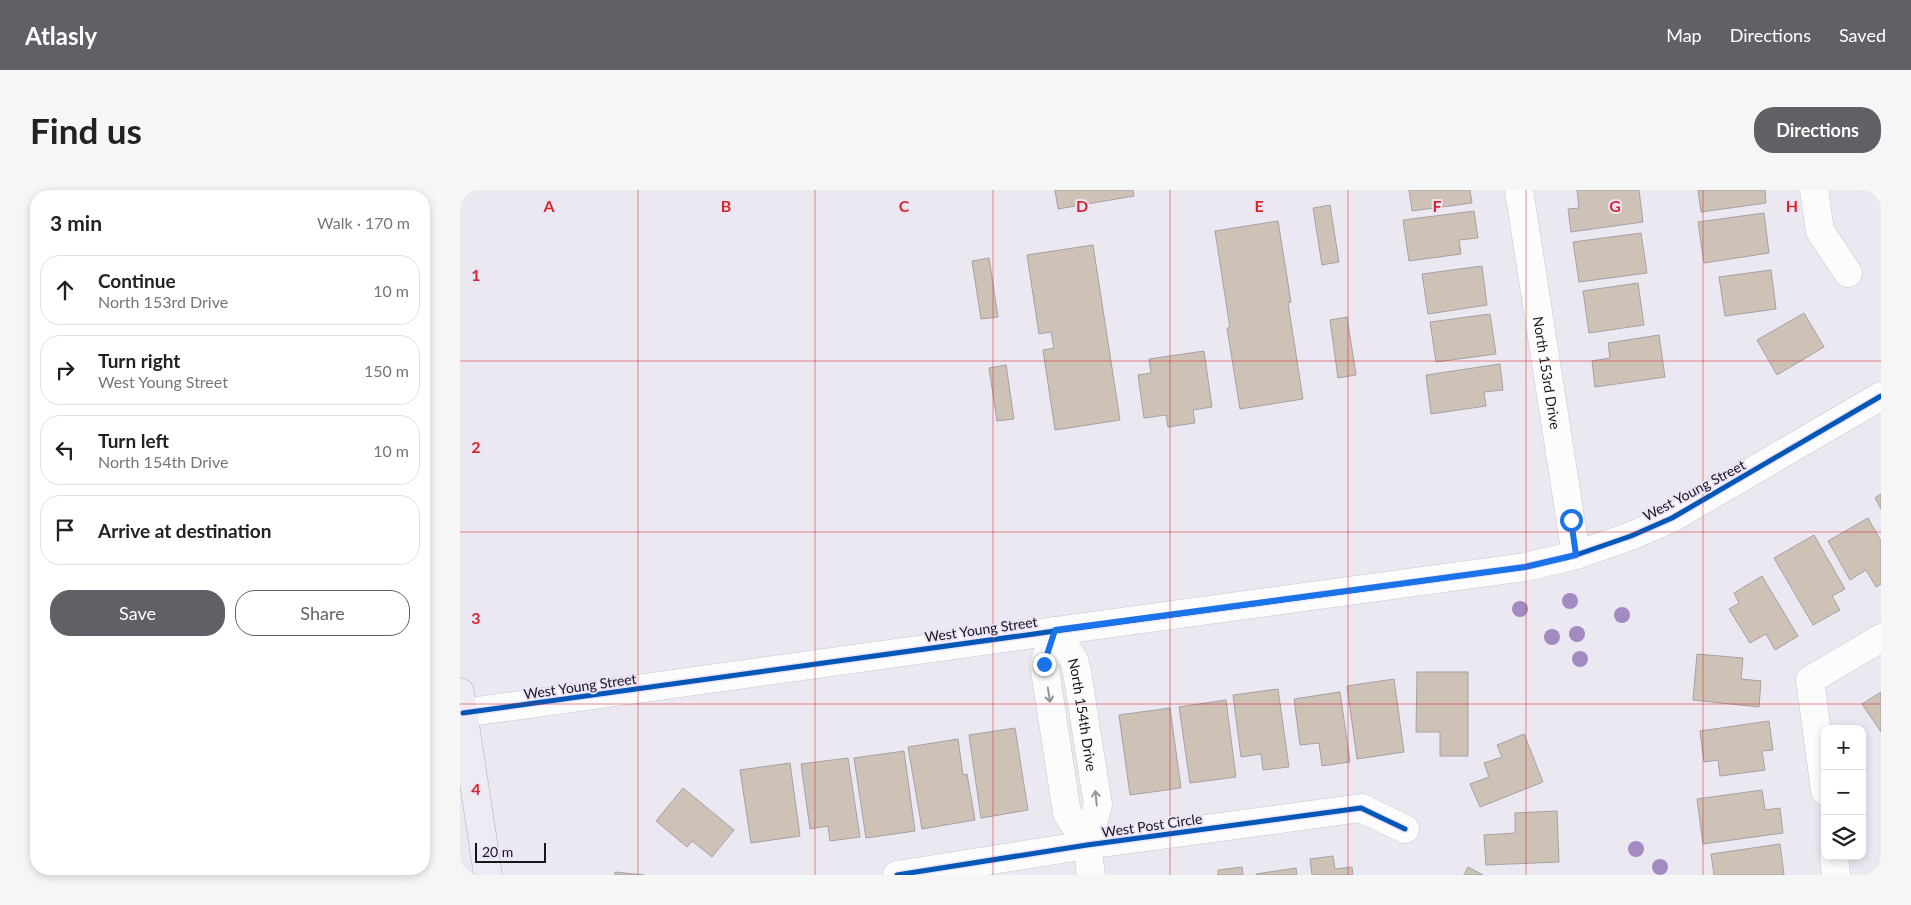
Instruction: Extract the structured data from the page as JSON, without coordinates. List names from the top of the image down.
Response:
{
  "streets": {
    "street": [
      "North 153rd Drive",
      "West Young Street",
      "North 154th Drive",
      "West Post Circle"
    ]
  },
  "crossings": [
    ["North 153rd Drive", "West Young Street"],
    ["West Young Street", "North 154th Drive"],
    ["North 154th Drive", "West Post Circle"]
  ],
  "scale_bar": "20 m",
  "page": {
    "header": "Atlasly",
    "nav": ["Map", "Directions", "Saved"],
    "buttons": [
      "Directions",
      ["Save", "Share"]
    ],
    "title": "Find us",
    "heading": ["3 min", "Walk · 170 m"],
    "list": [
      ["Continue", "North 153rd Drive", "10 m"],
      ["Turn right", "West Young Street", "150 m"],
      ["Turn left", "North 154th Drive", "10 m"],
      "Arrive at destination"
    ],
    "map_buttons": ["+", "−"],
    "scale": "20 m"
  },
  "grid": {
    "columns": [
      "A",
      "B",
      "C",
      "D",
      "E",
      "F",
      "G",
      "H"
    ],
    "rows": [
      "1",
      "2",
      "3",
      "4"
    ]
  }
}
